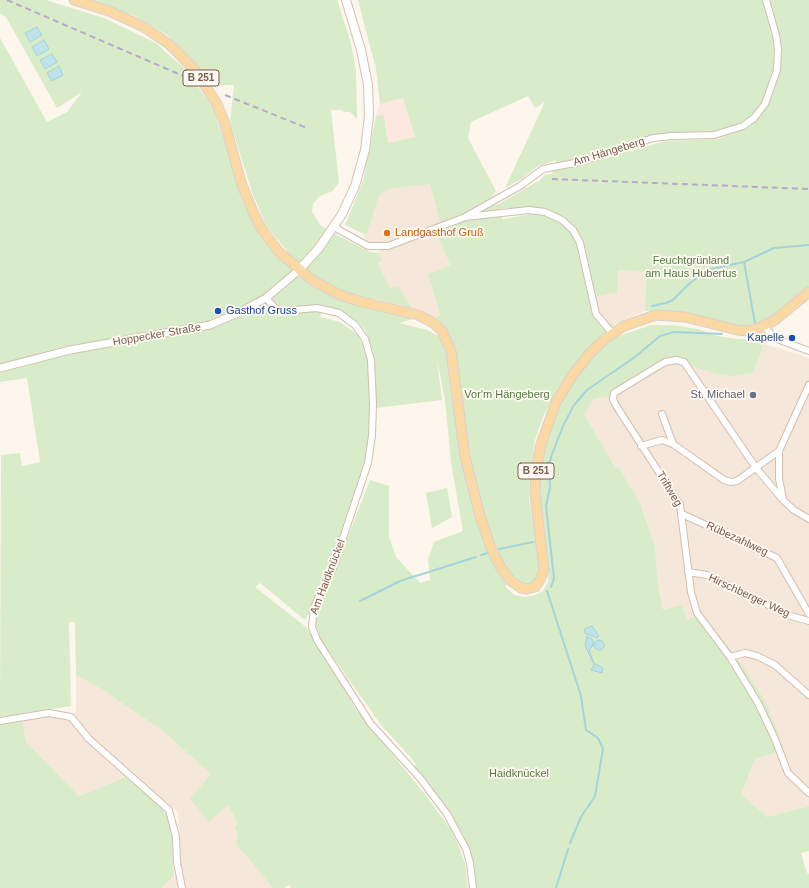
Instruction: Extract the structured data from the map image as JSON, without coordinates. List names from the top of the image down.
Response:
{
  "streets": {
    "main road": ["B 251"],
    "street": [
      "Am Hängeberg",
      "Hoppecker Straße",
      "Triftweg",
      "Rübezahlweg",
      "Am Haidknückel",
      "Hirschberger Weg"
    ]
  },
  "crossings": [
    ["B 251", "Hoppecker Straße"],
    ["Hoppecker Straße", "Am Haidknückel"],
    ["Triftweg", "Rübezahlweg"],
    ["Triftweg", "Hirschberger Weg"]
  ],
  "parks": ["Feuchtgrünland am Haus Hubertus", "Vor'm Hängeberg", "Haidknückel"],
  "places": [
    "Landgasthof Gruß",
    "Gasthof Gruss",
    "Kapelle",
    "St. Michael"
  ]
}
